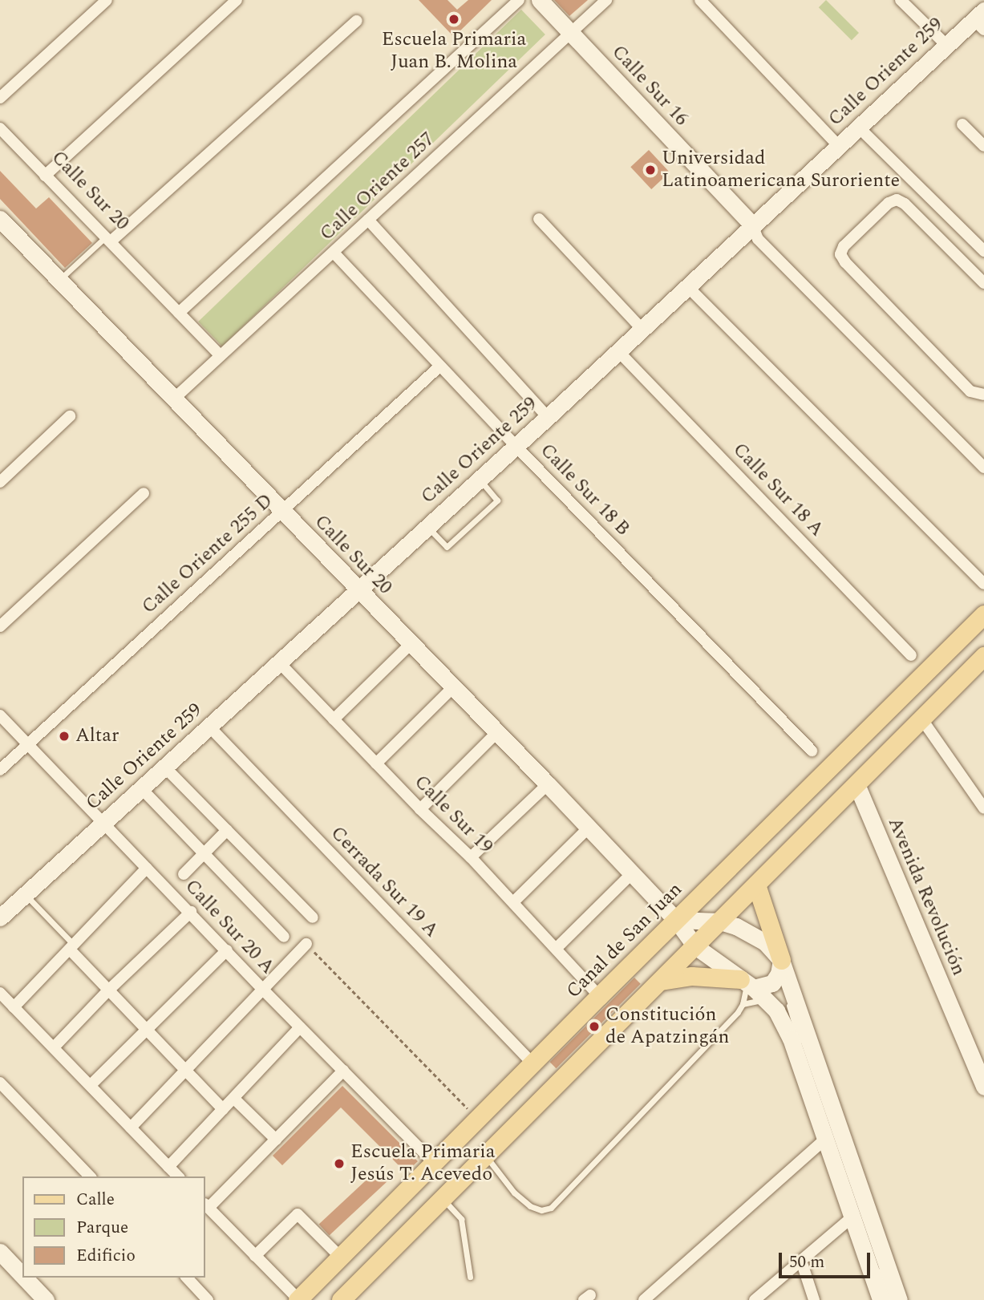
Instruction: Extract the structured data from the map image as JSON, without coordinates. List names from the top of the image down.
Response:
{
  "streets": {
    "main road": ["Canal de San Juan"],
    "street": [
      "Calle Oriente 259",
      "Calle Sur 16",
      "Calle Oriente 257",
      "Calle Sur 20",
      "Calle Sur 18 B",
      "Calle Sur 18 A",
      "Calle Oriente 255 D",
      "Calle Sur 19",
      "Cerrada Sur 19 A",
      "Avenida Revolución",
      "Calle Sur 20 A"
    ]
  },
  "crossings": [
    ["Calle Oriente 259", "Calle Sur 16"],
    ["Calle Oriente 259", "Calle Sur 20"],
    ["Calle Oriente 259", "Calle Sur 18 B"],
    ["Calle Oriente 259", "Calle Sur 18 A"],
    ["Calle Oriente 259", "Calle Sur 19"],
    ["Calle Oriente 259", "Cerrada Sur 19 A"],
    ["Calle Oriente 259", "Calle Sur 20 A"],
    ["Calle Sur 16", "Calle Oriente 257"],
    ["Calle Oriente 257", "Calle Sur 20"],
    ["Calle Oriente 257", "Calle Sur 18 B"],
    ["Calle Sur 20", "Calle Oriente 255 D"],
    ["Calle Sur 20", "Canal de San Juan"],
    ["Calle Sur 18 B", "Calle Oriente 255 D"],
    ["Calle Oriente 255 D", "Calle Sur 20 A"],
    ["Calle Sur 19", "Canal de San Juan"],
    ["Cerrada Sur 19 A", "Canal de San Juan"],
    ["Calle Sur 20 A", "Canal de San Juan"]
  ],
  "places": [
    "Escuela Primaria Juan B. Molina",
    "Universidad Latinoamericana Suroriente",
    "Altar",
    "Constitución de Apatzingán",
    "Escuela Primaria Jesús T. Acevedo"
  ],
  "legend": ["Calle", "Parque", "Edificio"],
  "scale_bar": "50 m"
}
